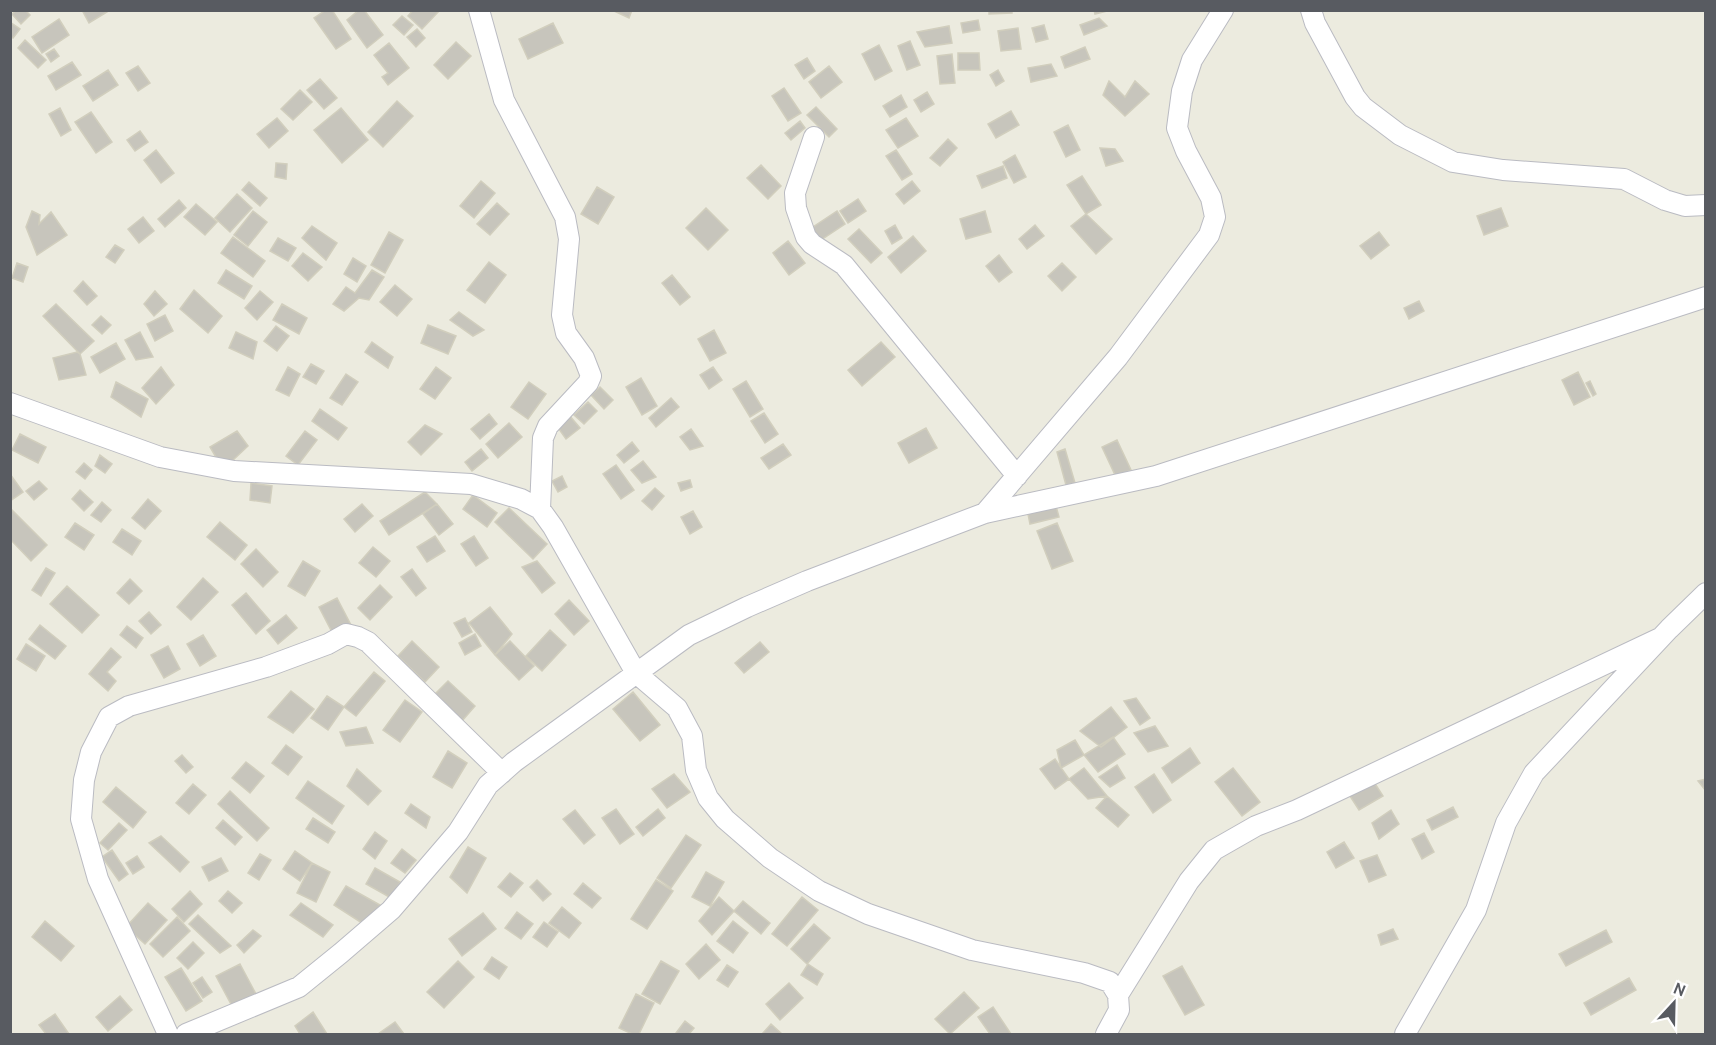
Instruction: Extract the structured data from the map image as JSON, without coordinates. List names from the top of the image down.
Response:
{
  "north": "top"
}
